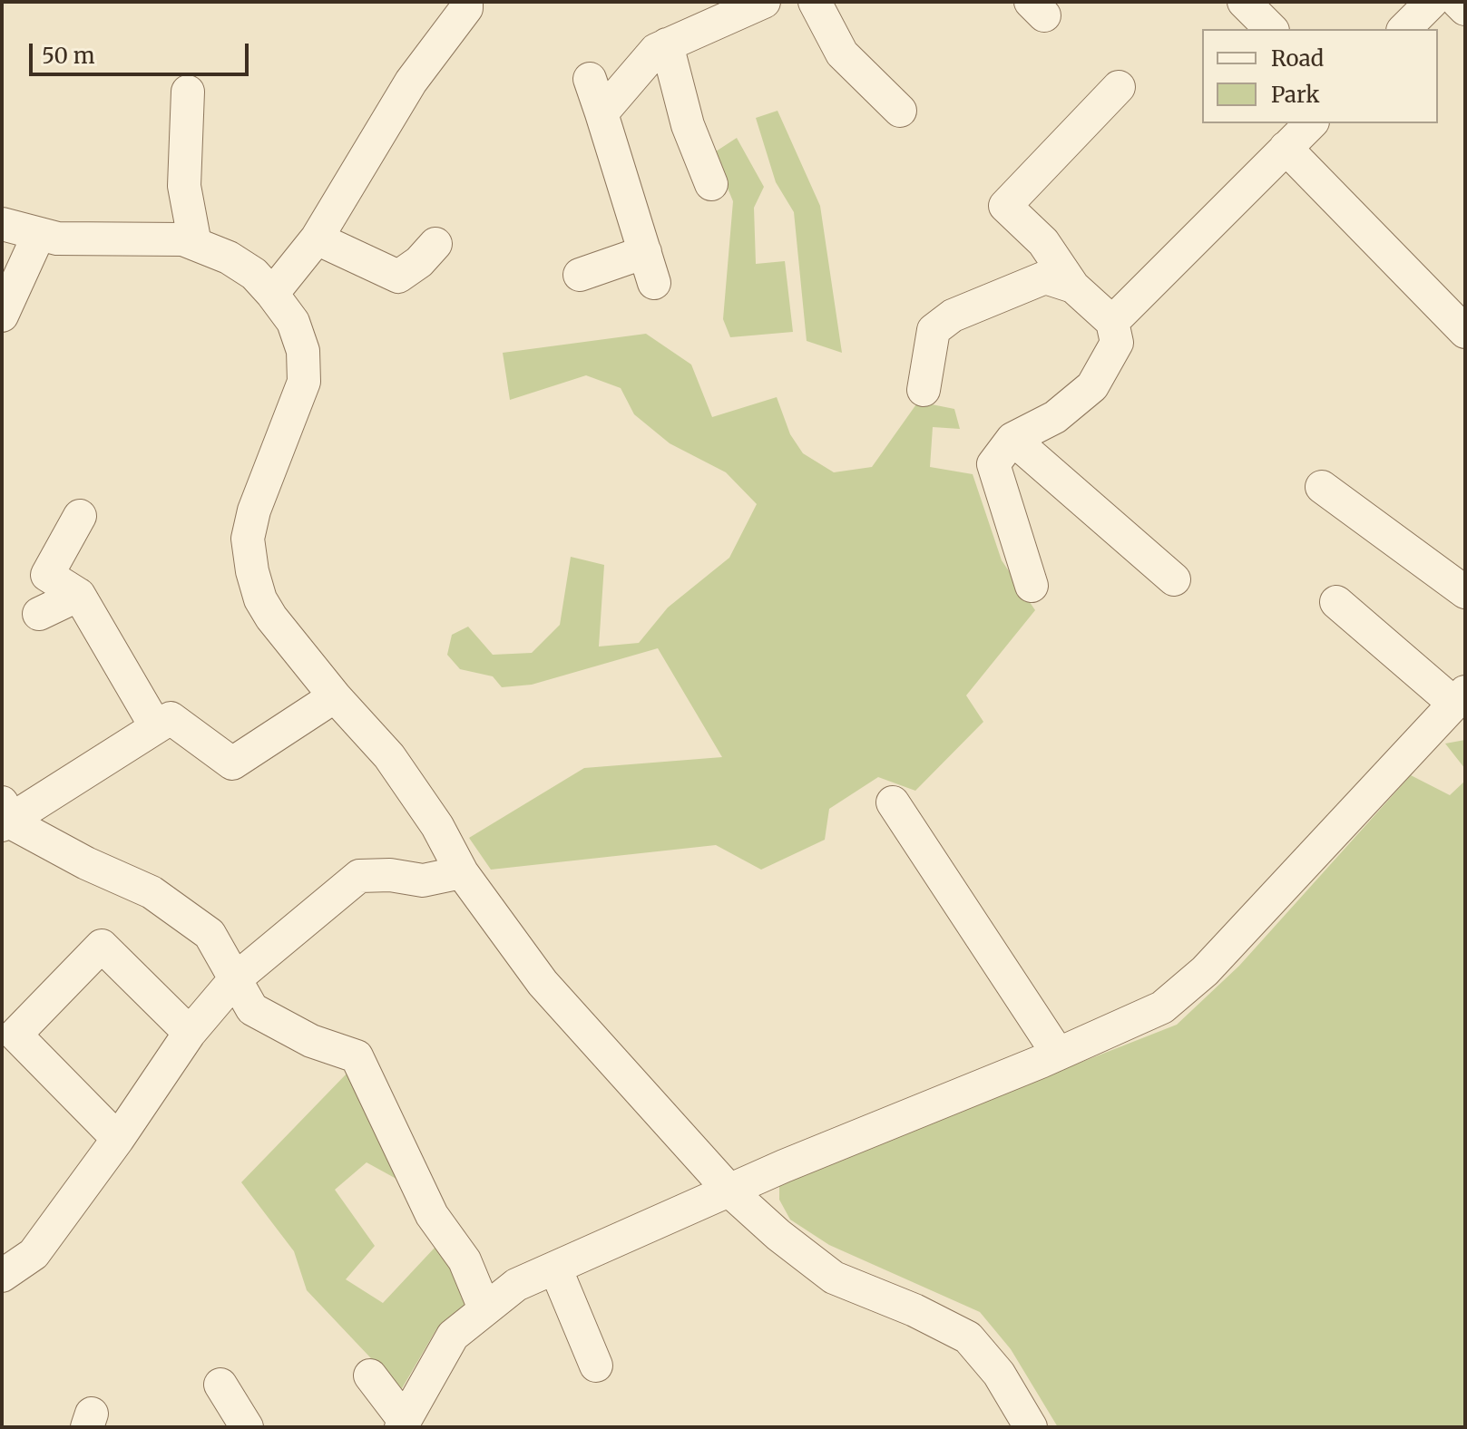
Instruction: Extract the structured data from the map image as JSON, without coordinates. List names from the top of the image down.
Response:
{
  "legend": ["Road", "Park"],
  "scale_bar": "50 m"
}
